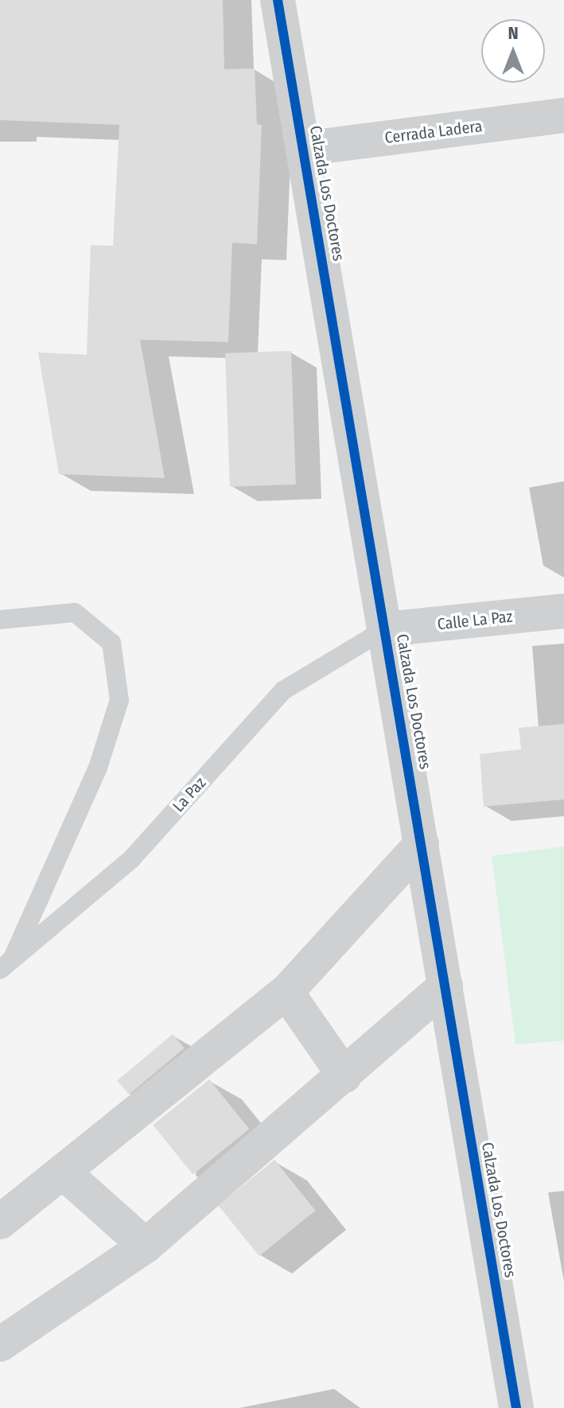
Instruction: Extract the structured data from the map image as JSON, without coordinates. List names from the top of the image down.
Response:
{
  "streets": {
    "street": ["Cerrada Ladera", "Calzada Los Doctores", "Calle La Paz"],
    "lane": ["La Paz"]
  },
  "crossings": [
    ["Cerrada Ladera", "Calzada Los Doctores"],
    ["Calzada Los Doctores", "Calle La Paz"],
    ["Calzada Los Doctores", "La Paz"],
    ["Calle La Paz", "La Paz"]
  ],
  "north": "top"
}
